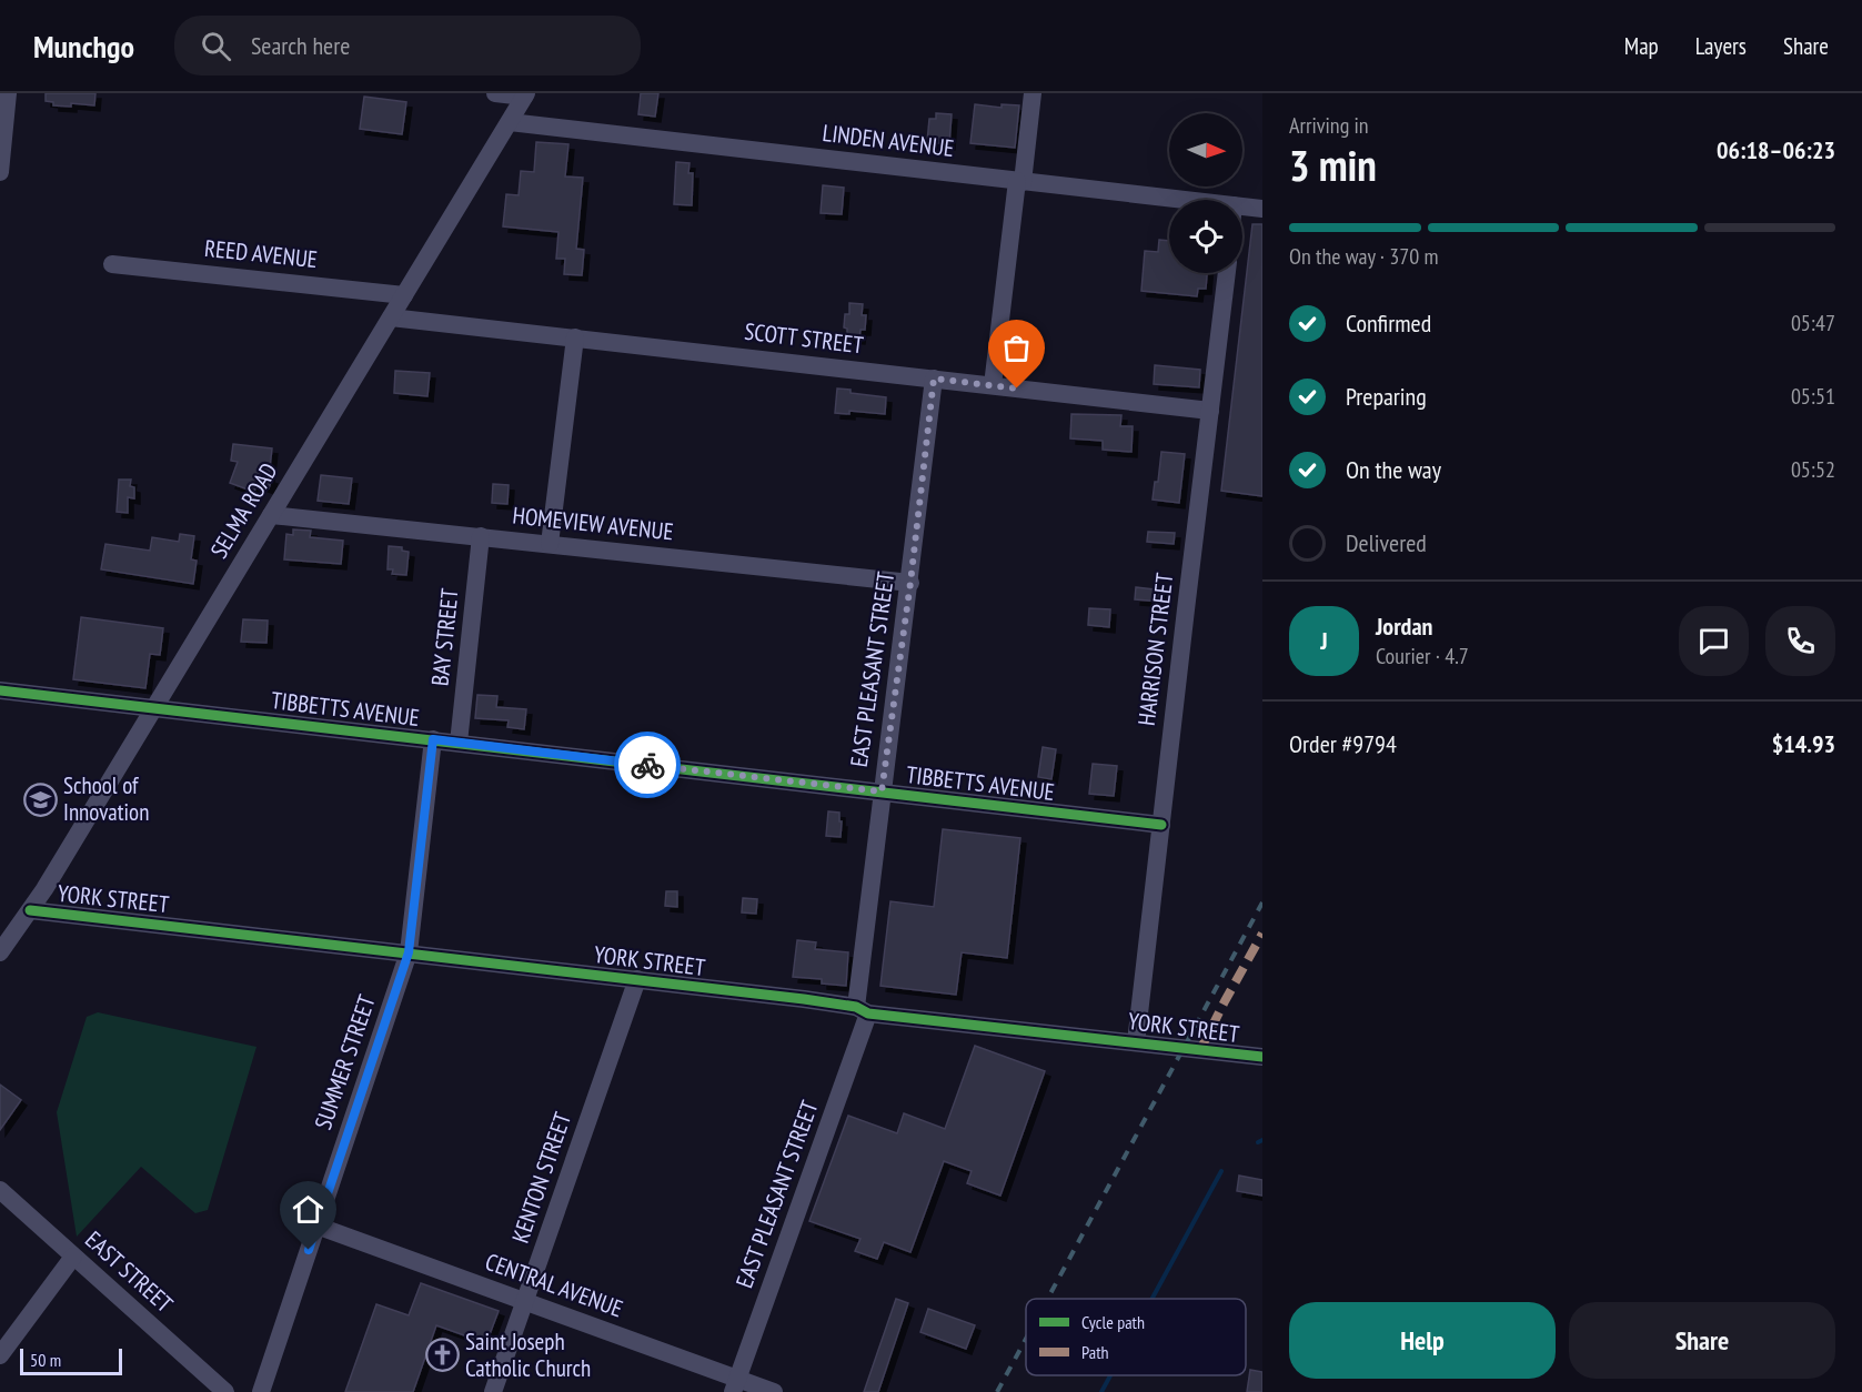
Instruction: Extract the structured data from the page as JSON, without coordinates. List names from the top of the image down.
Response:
{
  "streets": {
    "street": [
      "LINDEN AVENUE",
      "REED AVENUE",
      "SCOTT STREET",
      "SELMA ROAD",
      "HOMEVIEW AVENUE",
      "BAY STREET",
      "HARRISON STREET",
      "EAST PLEASANT STREET",
      "TIBBETTS AVENUE",
      "YORK STREET",
      "SUMMER STREET",
      "KENTON STREET",
      "EAST STREET",
      "CENTRAL AVENUE"
    ]
  },
  "crossings": [
    ["LINDEN AVENUE", "SELMA ROAD"],
    ["REED AVENUE", "SELMA ROAD"],
    ["SCOTT STREET", "SELMA ROAD"],
    ["SCOTT STREET", "HARRISON STREET"],
    ["SCOTT STREET", "EAST PLEASANT STREET"],
    ["SELMA ROAD", "HOMEVIEW AVENUE"],
    ["SELMA ROAD", "TIBBETTS AVENUE"],
    ["SELMA ROAD", "YORK STREET"],
    ["HOMEVIEW AVENUE", "BAY STREET"],
    ["HOMEVIEW AVENUE", "EAST PLEASANT STREET"],
    ["BAY STREET", "TIBBETTS AVENUE"],
    ["HARRISON STREET", "TIBBETTS AVENUE"],
    ["HARRISON STREET", "YORK STREET"],
    ["EAST PLEASANT STREET", "TIBBETTS AVENUE"],
    ["EAST PLEASANT STREET", "YORK STREET"],
    ["EAST PLEASANT STREET", "CENTRAL AVENUE"],
    ["TIBBETTS AVENUE", "SUMMER STREET"],
    ["YORK STREET", "SUMMER STREET"],
    ["YORK STREET", "KENTON STREET"],
    ["SUMMER STREET", "CENTRAL AVENUE"],
    ["KENTON STREET", "CENTRAL AVENUE"]
  ],
  "places": {
    "school or university": ["School of Innovation"],
    "church": ["Saint Joseph Catholic Church"]
  },
  "legend": ["Cycle path", "Path"],
  "scale_bar": "50 m",
  "north": "right",
  "page": {
    "header": "Munchgo",
    "search": "Search here",
    "nav": ["Map", "Layers", "Share"],
    "heading": ["3 min", "Arriving in", "06:18–06:23"],
    "panel": [
      "Jordan",
      "Courier · 4.7",
      "Order #9794",
      "$14.93"
    ],
    "bar": "On the way · 370 m",
    "list": [
      ["Confirmed", "05:47"],
      ["Preparing", "05:51"],
      ["On the way", "05:52"],
      "Delivered"
    ],
    "round": "J",
    "buttons": ["Help", "Share"],
    "scale": "50 m"
  }
}
